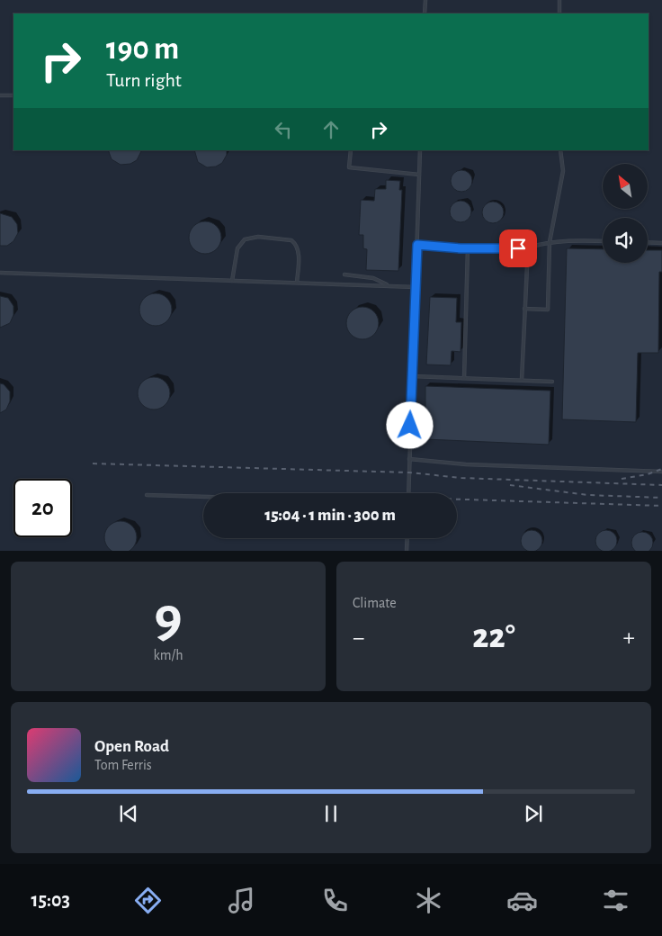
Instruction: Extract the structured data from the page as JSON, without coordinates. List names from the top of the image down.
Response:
{
  "north": "top left",
  "page": {
    "turn": ["190 m", "Turn right"],
    "limit": "20",
    "trip": "15:04 · 1 min · 300 m",
    "tile": [
      ["9", "km/h"],
      "Climate"
    ],
    "heat": ["−", "22°", "+"],
    "song": ["Open Road", "Tom Ferris"],
    "tabs": "15:03"
  }
}
